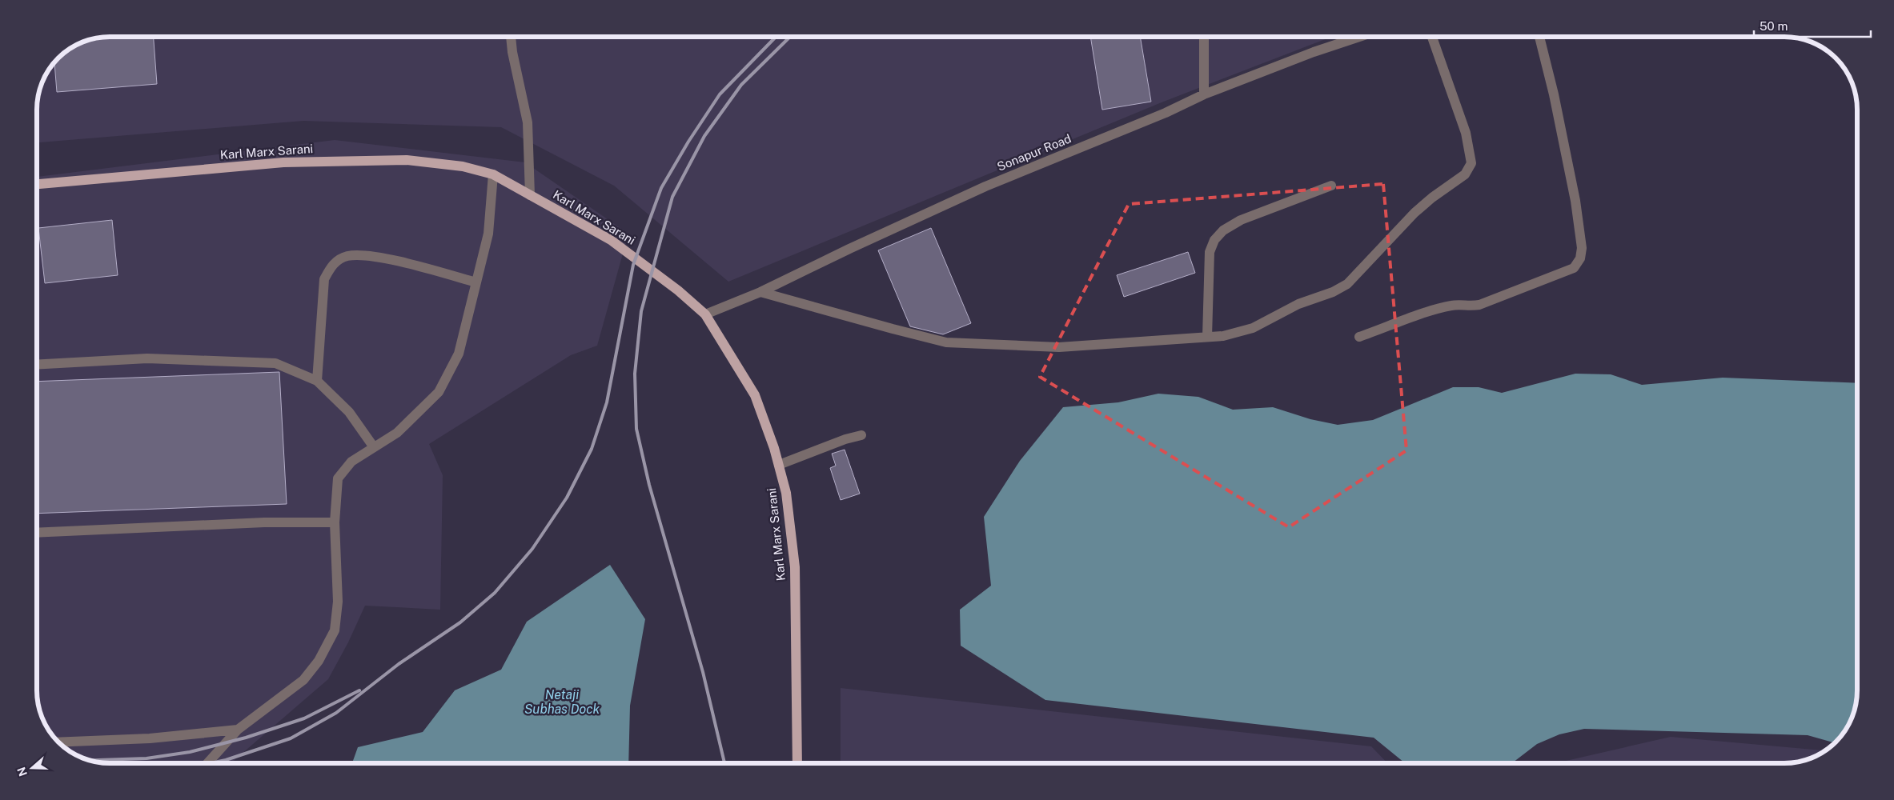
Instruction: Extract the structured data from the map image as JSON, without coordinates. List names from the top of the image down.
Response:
{
  "streets": {
    "main road": ["Karl Marx Sarani"],
    "street": ["Sonapur Road"]
  },
  "crossings": [
    ["Karl Marx Sarani", "Sonapur Road"]
  ],
  "water": ["Netaji Subhas Dock"],
  "scale_bar": "50 m",
  "north": "left"
}
